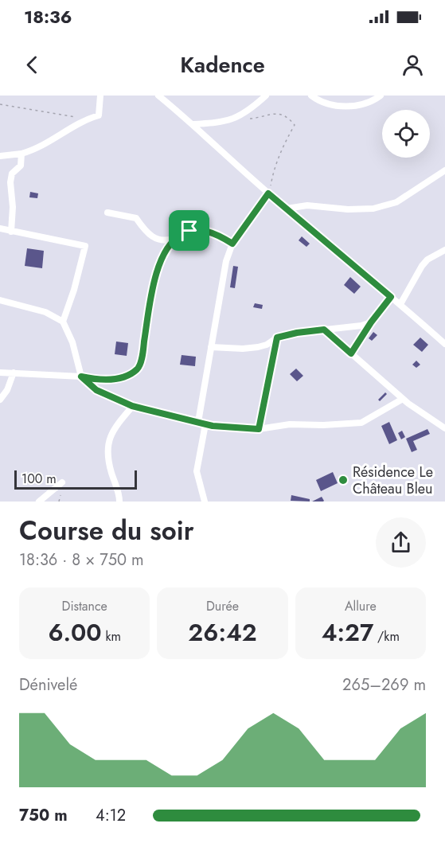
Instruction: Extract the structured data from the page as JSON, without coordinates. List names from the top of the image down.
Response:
{
  "places": ["Résidence Le Château Bleu"],
  "scale_bar": "100 m",
  "page": {
    "status": "18:36",
    "header": "Kadence",
    "scale": "100 m",
    "heading": ["Course du soir", "18:36 · 8 × 750 m"],
    "stats": [
      ["Distance", "6.00 km"],
      ["Durée", "26:42"],
      ["Allure", "4:27 /km"]
    ],
    "chart": ["Dénivelé", "265–269 m"],
    "list": [
      {
        "name": "750 m",
        "note": "4:12"
      }
    ]
  }
}
